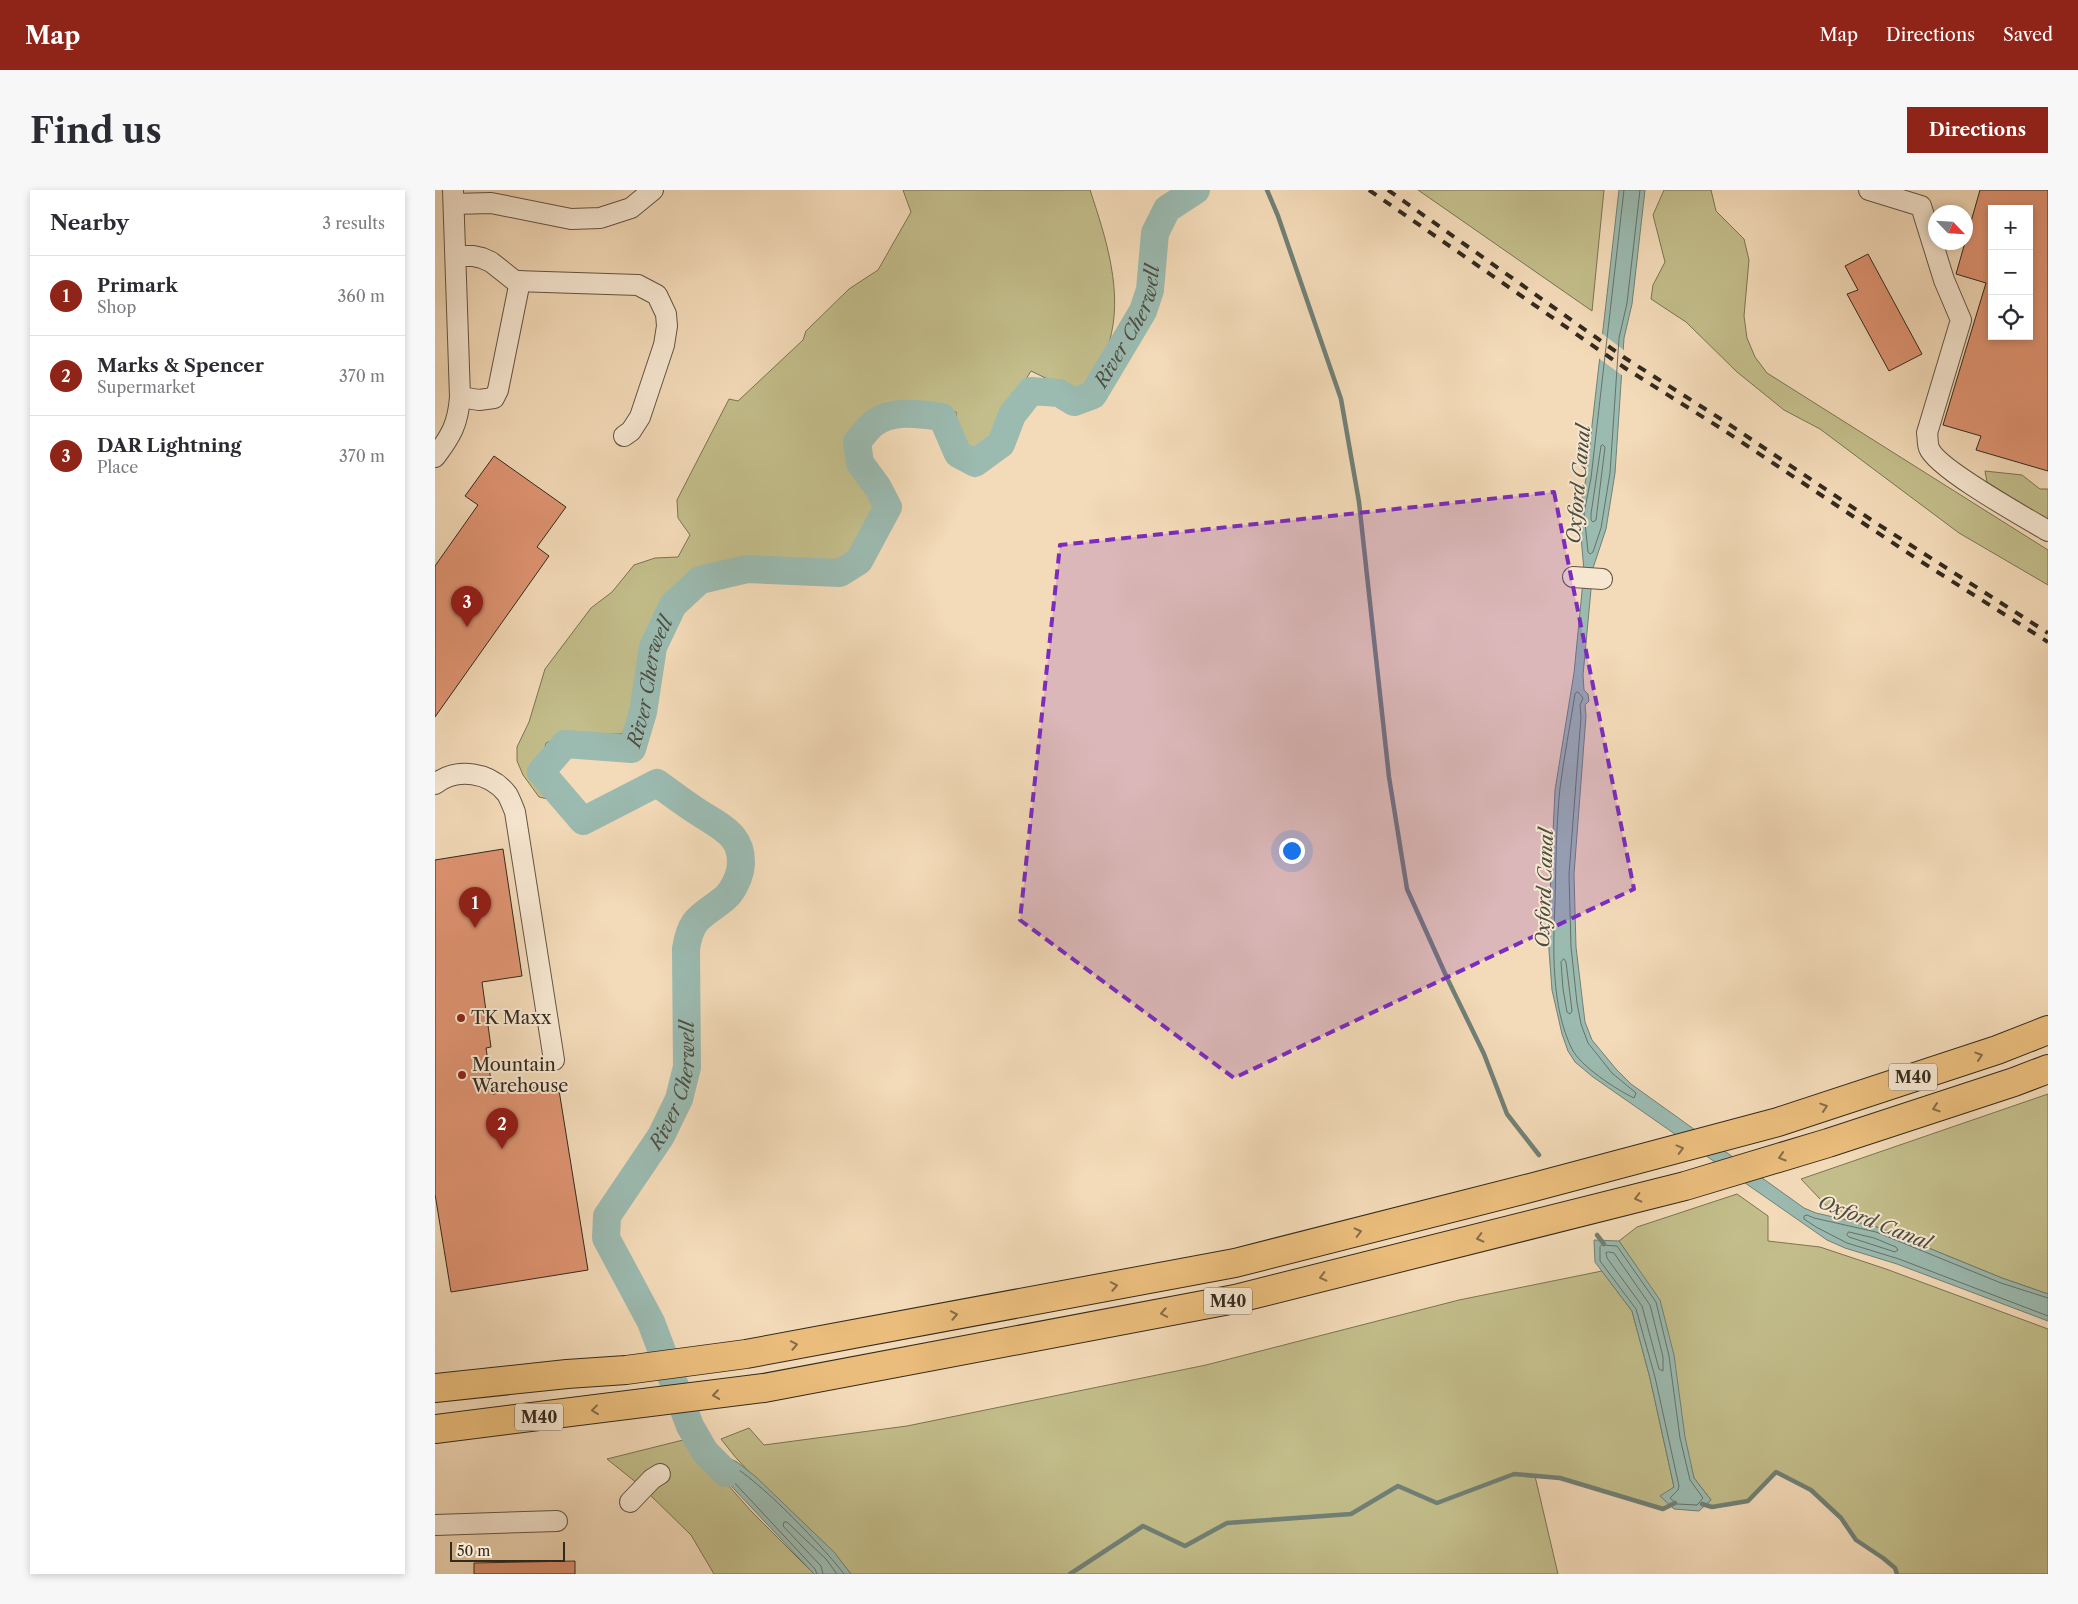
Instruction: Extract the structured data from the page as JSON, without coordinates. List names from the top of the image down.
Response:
{
  "streets": {
    "highway": ["M40"]
  },
  "water": ["River Cherwell", "Oxford Canal"],
  "places": ["TK Maxx", "Mountain Warehouse"],
  "scale_bar": "50 m",
  "north": "bottom right",
  "page": {
    "header": "Map",
    "nav": ["Map", "Directions", "Saved"],
    "buttons": "Directions",
    "title": "Find us",
    "heading": ["Nearby", "3 results"],
    "map_buttons": ["+", "−"],
    "list": [
      {
        "mark": "1",
        "name": "Primark",
        "note": "Shop",
        "value": "360 m"
      },
      {
        "mark": "2",
        "name": "Marks & Spencer",
        "note": "Supermarket",
        "value": "370 m"
      },
      {
        "mark": "3",
        "name": "DAR Lightning",
        "note": "Place",
        "value": "370 m"
      }
    ],
    "pins": ["3", "1", "2"],
    "scale": "50 m"
  }
}
